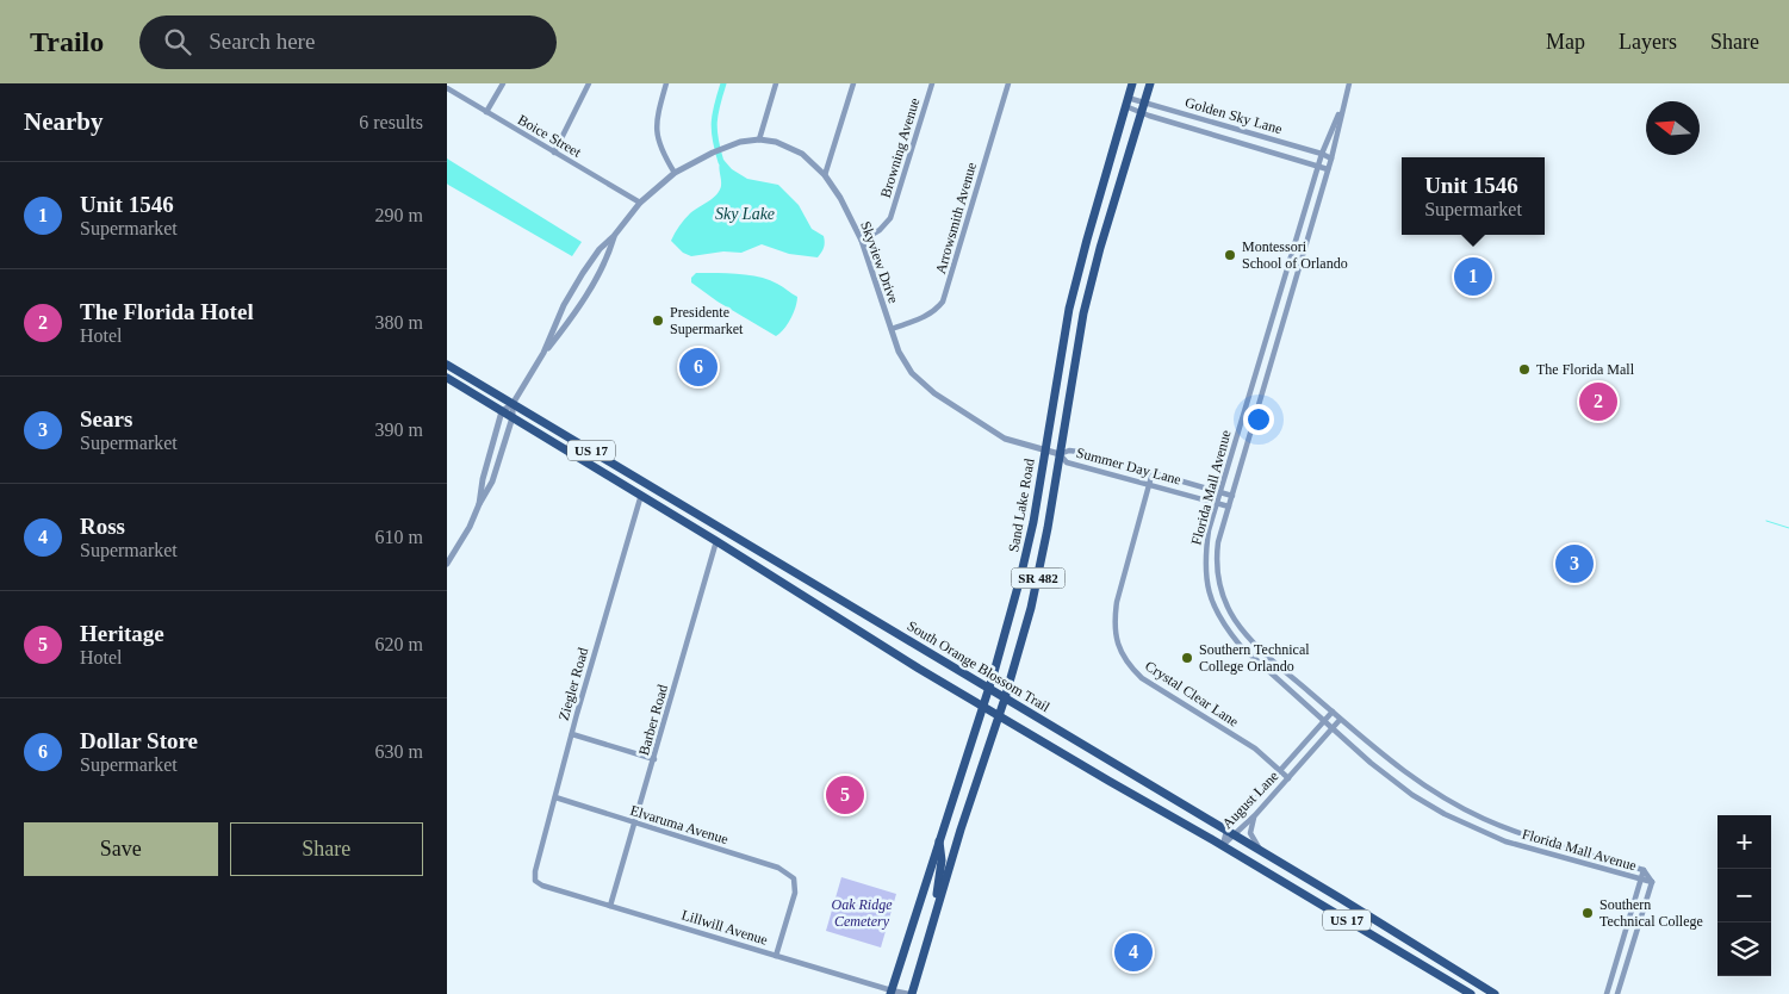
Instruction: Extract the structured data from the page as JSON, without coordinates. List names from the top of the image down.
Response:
{
  "streets": {
    "main road": [
      "US 17",
      "Sand Lake Road",
      "SR 482",
      "South Orange Blossom Trail"
    ],
    "street": [
      "Golden Sky Lane",
      "Boice Street",
      "Browning Avenue",
      "Arrowsmith Avenue",
      "Skyview Drive",
      "Summer Day Lane",
      "Florida Mall Avenue",
      "Ziegler Road",
      "Crystal Clear Lane",
      "Barber Road",
      "August Lane",
      "Elvaruma Avenue",
      "Lillwill Avenue"
    ]
  },
  "crossings": [
    ["Golden Sky Lane", "Florida Mall Avenue"],
    ["Golden Sky Lane", "Sand Lake Road"],
    ["Boice Street", "Skyview Drive"],
    ["Browning Avenue", "Skyview Drive"],
    ["Arrowsmith Avenue", "Skyview Drive"],
    ["Skyview Drive", "Summer Day Lane"],
    ["Skyview Drive", "Sand Lake Road"],
    ["Skyview Drive", "South Orange Blossom Trail"],
    ["US 17", "Sand Lake Road"],
    ["US 17", "Ziegler Road"],
    ["US 17", "Barber Road"],
    ["US 17", "August Lane"],
    ["Summer Day Lane", "Florida Mall Avenue"],
    ["Summer Day Lane", "Sand Lake Road"],
    ["Summer Day Lane", "Crystal Clear Lane"],
    ["Florida Mall Avenue", "August Lane"],
    ["Sand Lake Road", "South Orange Blossom Trail"],
    ["Sand Lake Road", "Lillwill Avenue"],
    ["South Orange Blossom Trail", "August Lane"],
    ["Ziegler Road", "Elvaruma Avenue"],
    ["Ziegler Road", "Lillwill Avenue"],
    ["Crystal Clear Lane", "August Lane"],
    ["Barber Road", "Elvaruma Avenue"],
    ["Barber Road", "Lillwill Avenue"],
    ["Elvaruma Avenue", "Lillwill Avenue"]
  ],
  "water": ["Sky Lake"],
  "parks": ["Oak Ridge Cemetery"],
  "places": [
    "Montessori School of Orlando",
    "Presidente Supermarket",
    "The Florida Mall",
    "Southern Technical College Orlando",
    "Southern Technical College"
  ],
  "north": "left",
  "page": {
    "header": "Trailo",
    "search": "Search here",
    "nav": ["Map", "Layers", "Share"],
    "heading": ["Nearby", "6 results"],
    "popup": ["Unit 1546", "Supermarket"],
    "list": [
      {
        "mark": "1",
        "name": "Unit 1546",
        "note": "Supermarket",
        "value": "290 m"
      },
      {
        "mark": "2",
        "name": "The Florida Hotel",
        "note": "Hotel",
        "value": "380 m"
      },
      {
        "mark": "3",
        "name": "Sears",
        "note": "Supermarket",
        "value": "390 m"
      },
      {
        "mark": "4",
        "name": "Ross",
        "note": "Supermarket",
        "value": "610 m"
      },
      {
        "mark": "5",
        "name": "Heritage",
        "note": "Hotel",
        "value": "620 m"
      },
      {
        "mark": "6",
        "name": "Dollar Store",
        "note": "Supermarket",
        "value": "630 m"
      }
    ],
    "pins": [
      "1",
      "6",
      "2",
      "3",
      "5",
      "4"
    ],
    "buttons": ["Save", "Share"],
    "map_buttons": ["+", "−"]
  }
}
